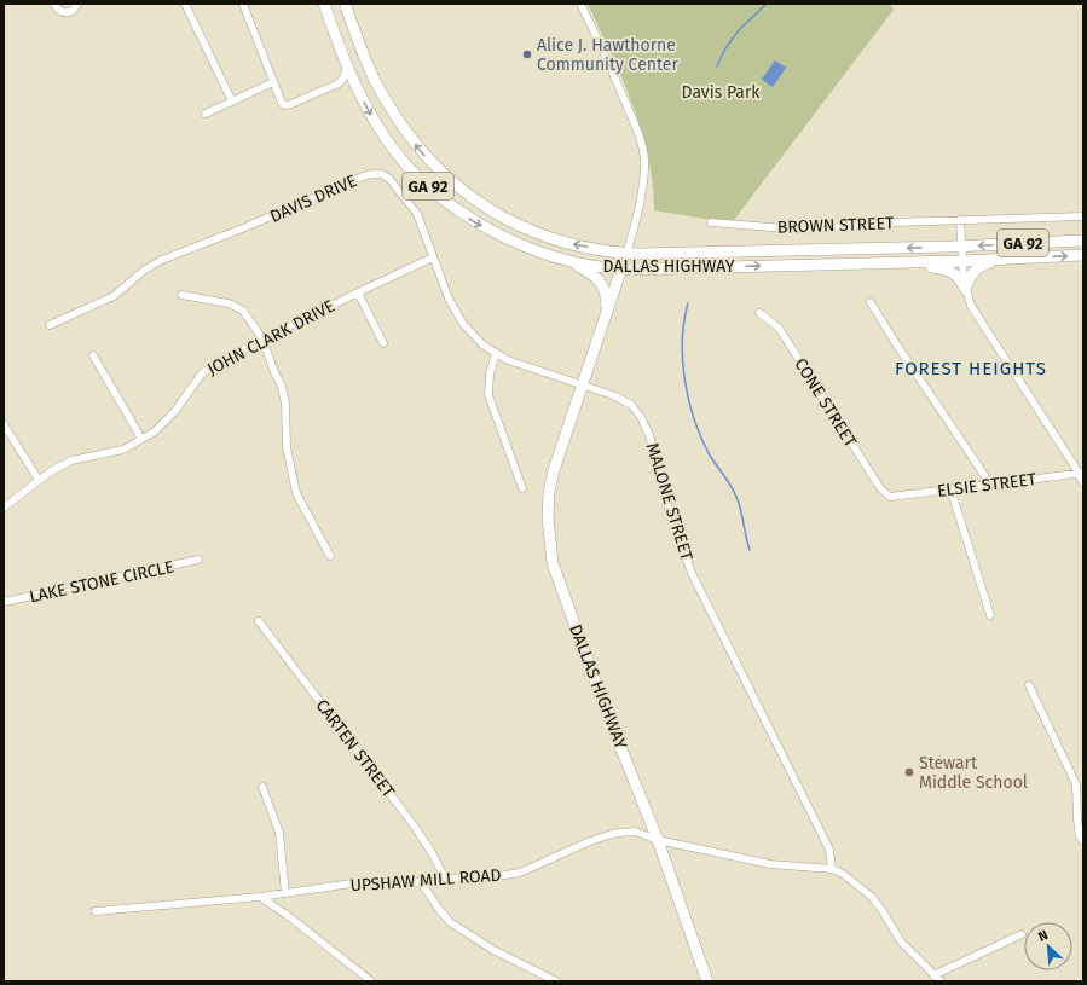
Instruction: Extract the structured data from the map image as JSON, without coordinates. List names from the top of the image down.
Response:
{
  "streets": {
    "main road": ["GA 92", "DALLAS HIGHWAY"],
    "street": [
      "DAVIS DRIVE",
      "BROWN STREET",
      "JOHN CLARK DRIVE",
      "CONE STREET",
      "ELSIE STREET",
      "MALONE STREET",
      "LAKE STONE CIRCLE",
      "CARTEN STREET",
      "UPSHAW MILL ROAD"
    ]
  },
  "crossings": [
    ["DAVIS DRIVE", "DALLAS HIGHWAY"],
    ["DAVIS DRIVE", "JOHN CLARK DRIVE"],
    ["DAVIS DRIVE", "MALONE STREET"],
    ["DALLAS HIGHWAY", "MALONE STREET"],
    ["DALLAS HIGHWAY", "UPSHAW MILL ROAD"],
    ["CONE STREET", "ELSIE STREET"],
    ["MALONE STREET", "UPSHAW MILL ROAD"],
    ["CARTEN STREET", "UPSHAW MILL ROAD"]
  ],
  "districts": ["FOREST HEIGHTS"],
  "parks": ["Davis Park"],
  "places": ["Alice J. Hawthorne Community Center", "Stewart Middle School"],
  "north": "top left"
}
